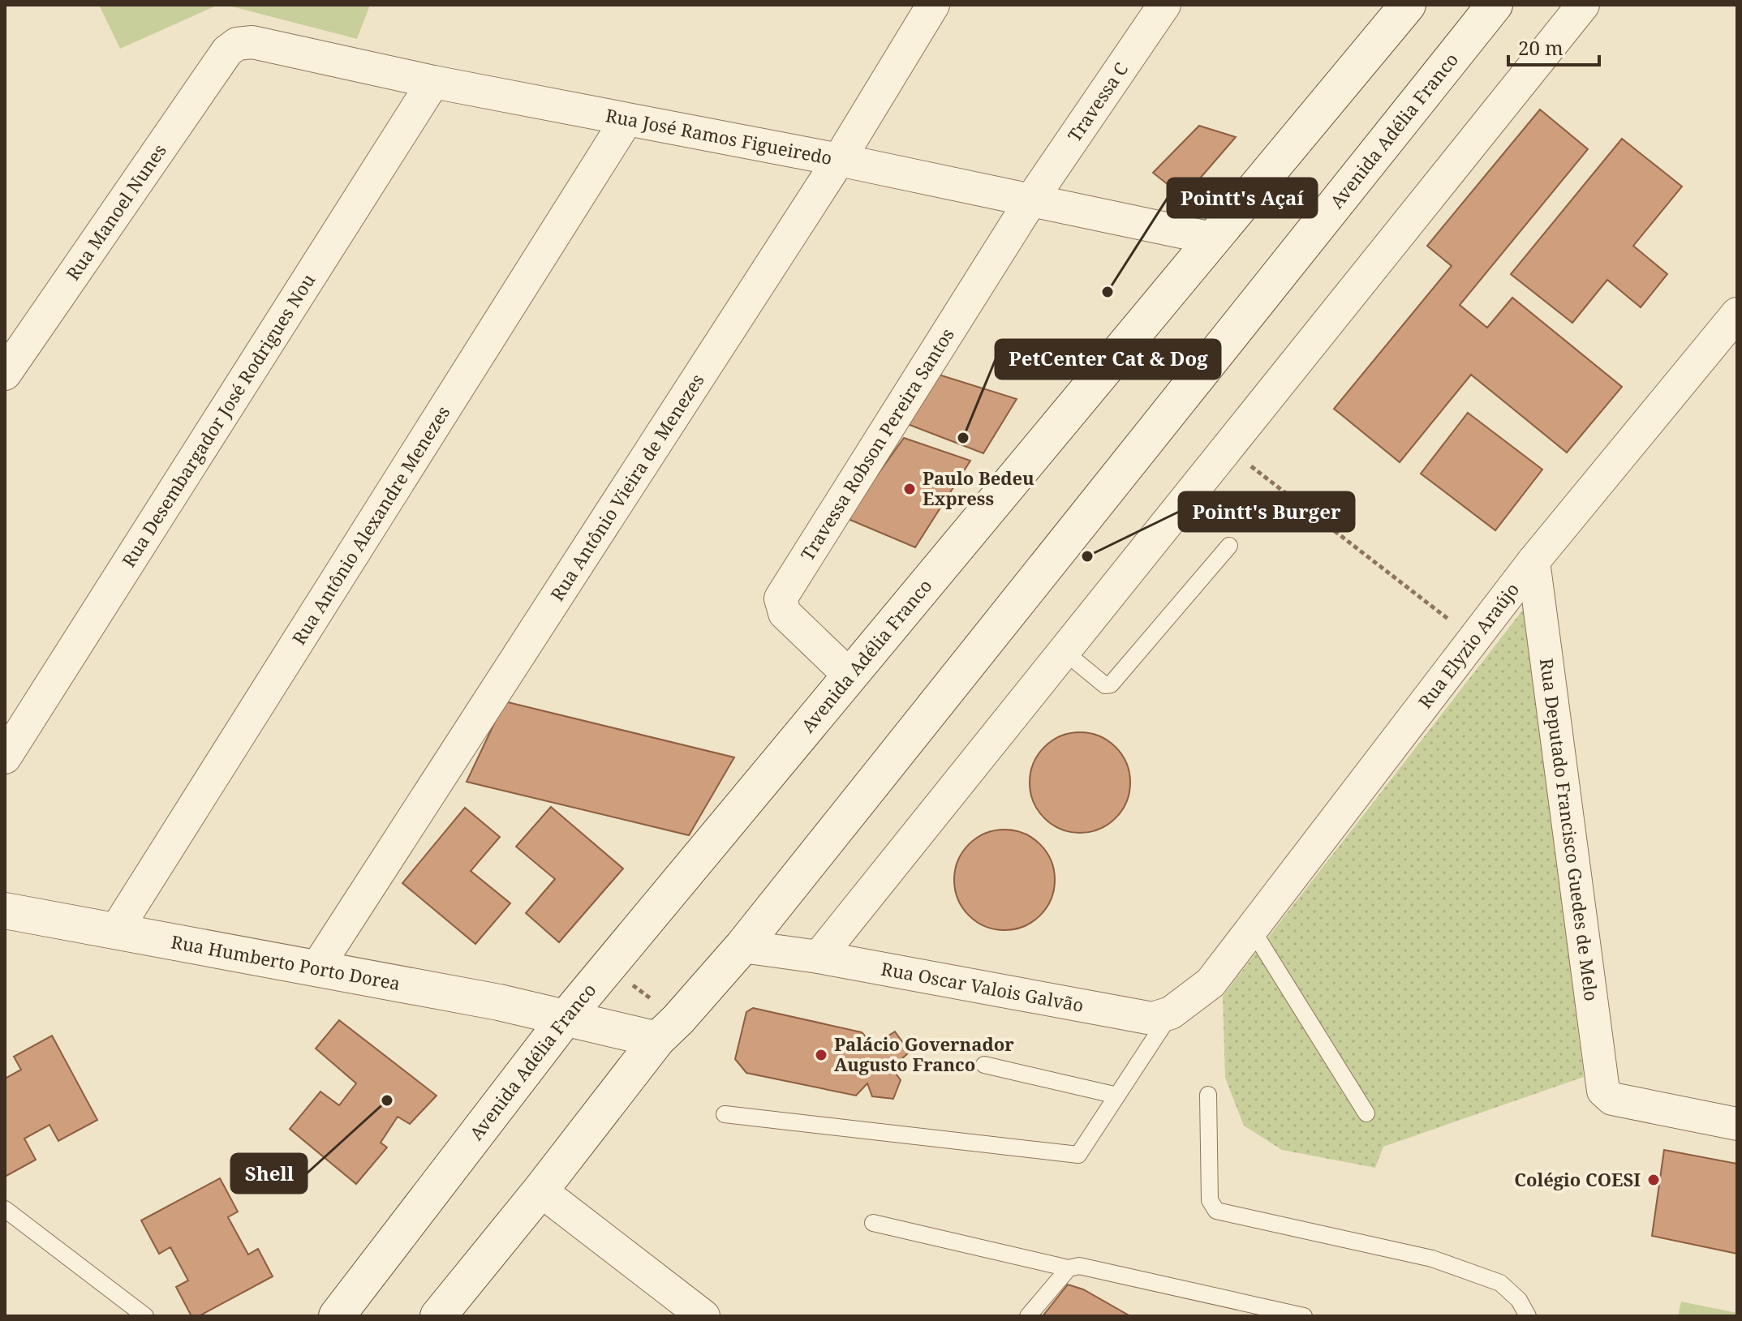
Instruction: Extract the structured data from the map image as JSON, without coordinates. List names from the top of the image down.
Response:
{
  "streets": {
    "main road": ["Avenida Adélia Franco", "Rua Humberto Porto Dorea"],
    "street": [
      "Travessa C",
      "Rua José Ramos Figueiredo",
      "Rua Manoel Nunes",
      "Rua Desembargador José Rodrigues Nou",
      "Travessa Robson Pereira Santos",
      "Rua Antônio Vieira de Menezes",
      "Rua Antônio Alexandre Menezes",
      "Rua Elyzio Araújo",
      "Rua Deputado Francisco Guedes de Melo",
      "Rua Oscar Valois Galvão"
    ]
  },
  "crossings": [
    ["Travessa C", "Rua José Ramos Figueiredo"],
    ["Travessa C", "Travessa Robson Pereira Santos"],
    ["Avenida Adélia Franco", "Rua José Ramos Figueiredo"],
    ["Avenida Adélia Franco", "Travessa Robson Pereira Santos"],
    ["Avenida Adélia Franco", "Rua Humberto Porto Dorea"],
    ["Avenida Adélia Franco", "Rua Oscar Valois Galvão"],
    ["Rua José Ramos Figueiredo", "Rua Manoel Nunes"],
    ["Rua José Ramos Figueiredo", "Rua Desembargador José Rodrigues Nou"],
    ["Rua José Ramos Figueiredo", "Travessa Robson Pereira Santos"],
    ["Rua José Ramos Figueiredo", "Rua Antônio Vieira de Menezes"],
    ["Rua José Ramos Figueiredo", "Rua Antônio Alexandre Menezes"],
    ["Rua Antônio Vieira de Menezes", "Rua Humberto Porto Dorea"],
    ["Rua Antônio Alexandre Menezes", "Rua Humberto Porto Dorea"],
    ["Rua Elyzio Araújo", "Rua Deputado Francisco Guedes de Melo"],
    ["Rua Elyzio Araújo", "Rua Oscar Valois Galvão"]
  ],
  "places": [
    "Pointt's Açaí",
    "PetCenter Cat & Dog",
    "Paulo Bedeu Express",
    "Pointt's Burger",
    "Palácio Governador Augusto Franco",
    "Shell",
    "Colégio COESI"
  ],
  "scale_bar": "20 m"
}
